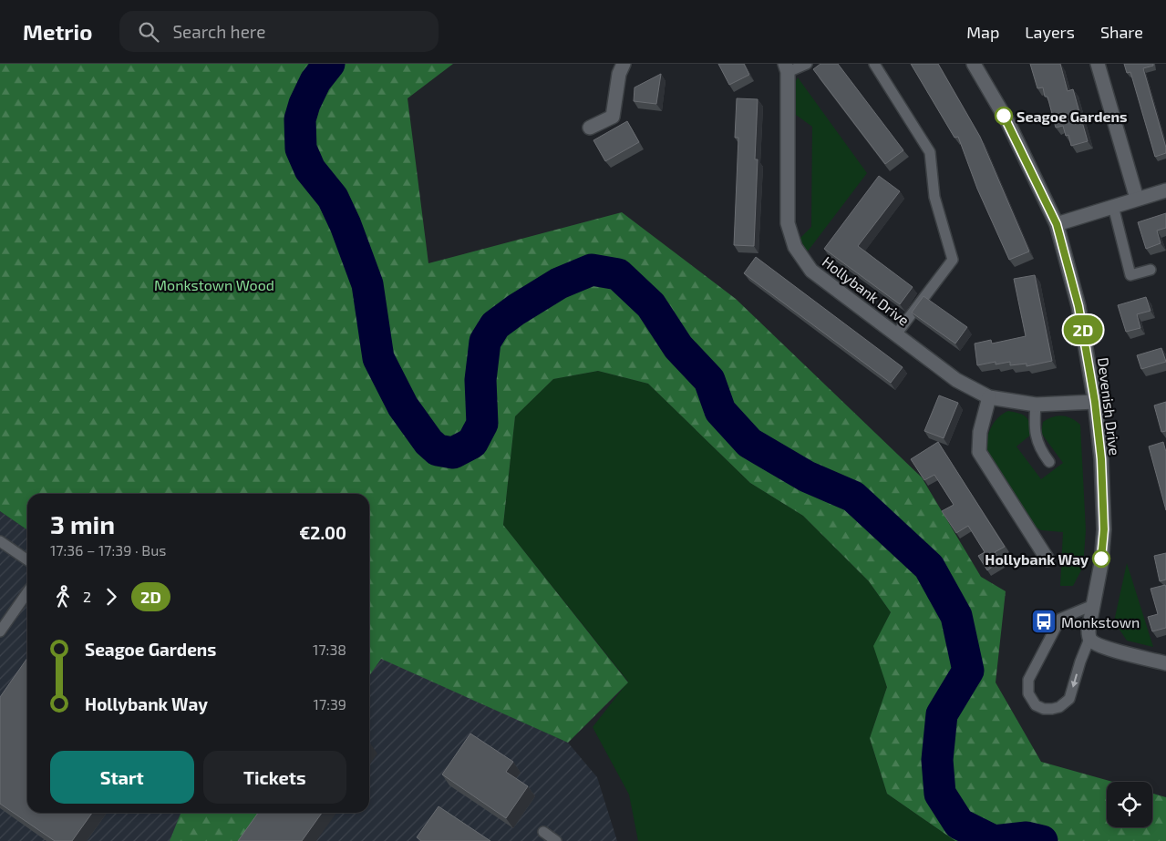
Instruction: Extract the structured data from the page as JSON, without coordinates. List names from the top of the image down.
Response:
{
  "streets": {
    "street": ["Hollybank Drive", "Devenish Drive"]
  },
  "crossings": [
    ["Hollybank Drive", "Devenish Drive"]
  ],
  "parks": ["Monkstown Wood"],
  "places": {
    "other": ["Seagoe Gardens", "Hollybank Way"],
    "bus stop": ["Monkstown"]
  },
  "lines": ["bus line 2D"],
  "page": {
    "header": "Metrio",
    "search": "Search here",
    "nav": ["Map", "Layers", "Share"],
    "on_map": "2D",
    "heading": ["3 min", "17:36 – 17:39 · Bus", "€2.00"],
    "legs": ["2", "2D"],
    "list": [
      {
        "name": "Seagoe Gardens",
        "value": "17:38"
      },
      {
        "name": "Hollybank Way",
        "value": "17:39"
      }
    ],
    "buttons": ["Start", "Tickets"]
  }
}
